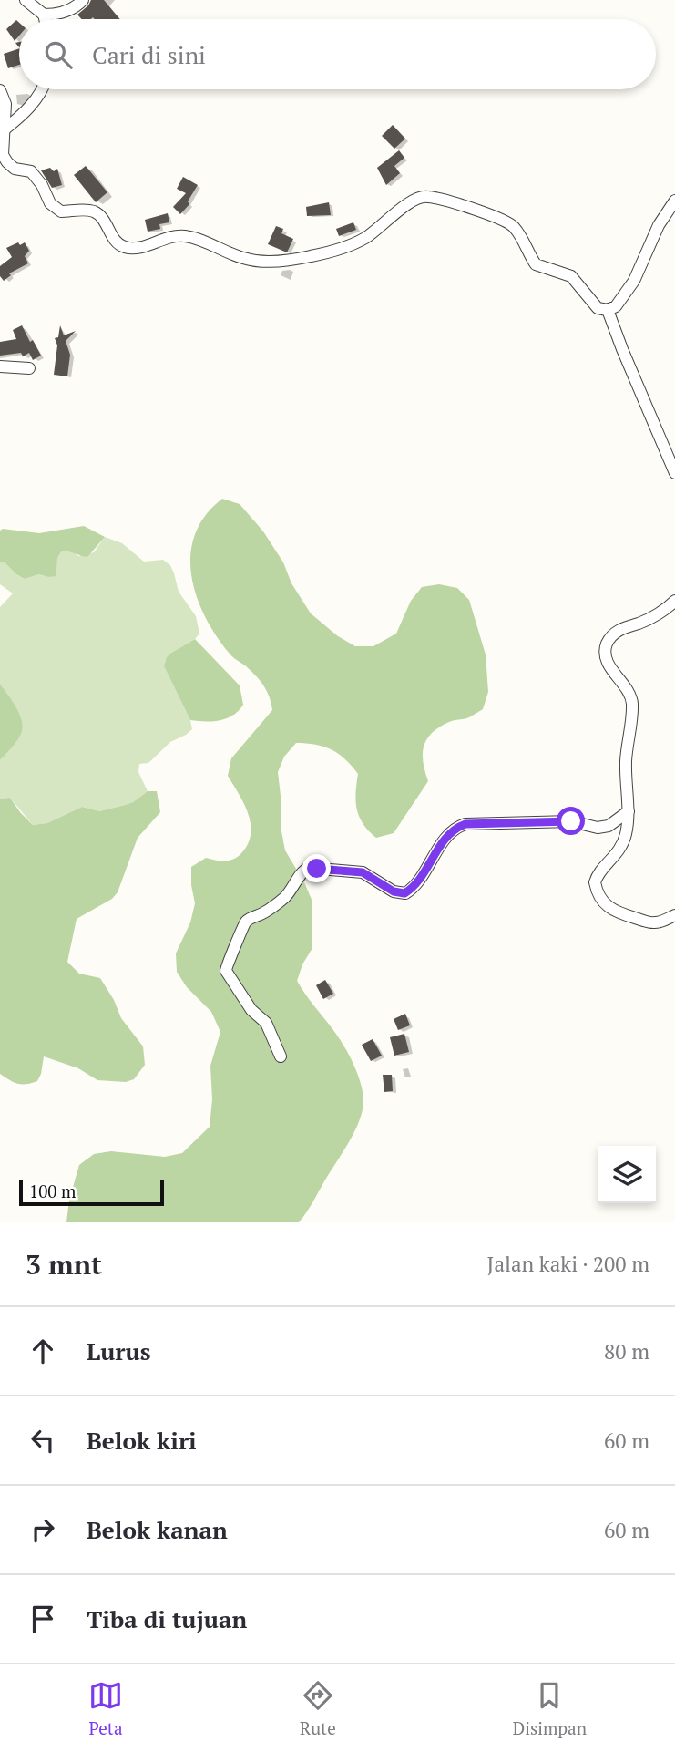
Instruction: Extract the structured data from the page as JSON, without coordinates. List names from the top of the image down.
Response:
{
  "scale_bar": "100 m",
  "page": {
    "search": "Cari di sini",
    "scale": "100 m",
    "heading": ["3 mnt", "Jalan kaki · 200 m"],
    "list": [
      ["Lurus", "80 m"],
      ["Belok kiri", "60 m"],
      ["Belok kanan", "60 m"],
      "Tiba di tujuan"
    ],
    "nav": ["Peta", "Rute", "Disimpan"]
  }
}
